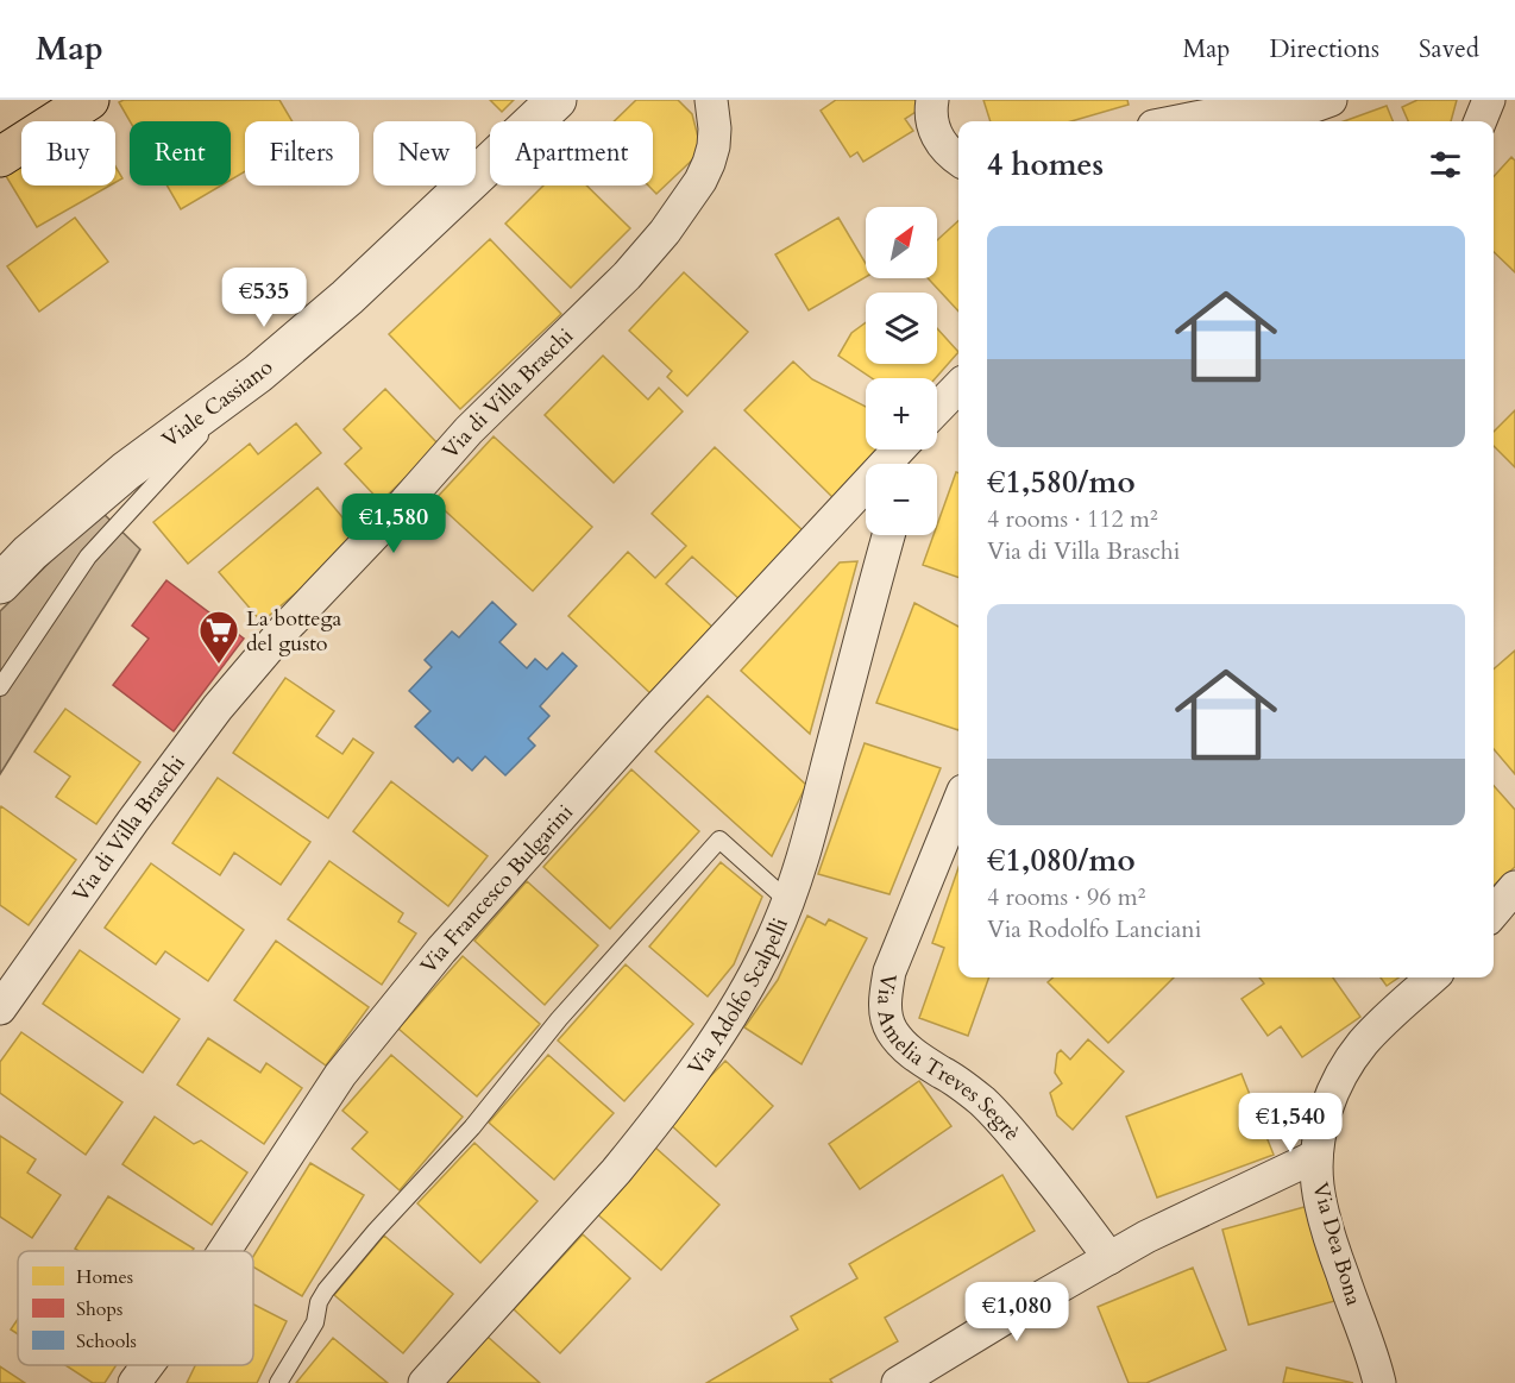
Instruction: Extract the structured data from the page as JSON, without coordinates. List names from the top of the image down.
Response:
{
  "streets": {
    "street": [
      "Via di Villa Braschi",
      "Viale Cassiano",
      "Via Francesco Bulgarini",
      "Via Adolfo Scalpelli",
      "Via Amelia Treves Segrè",
      "Via Dea Bona"
    ]
  },
  "places": {
    "supermarket": ["La bottega del gusto"]
  },
  "legend": ["Homes", "Shops", "Schools"],
  "north": "top right",
  "page": {
    "header": "Map",
    "nav": ["Map", "Directions", "Saved"],
    "chip": [
      "Buy",
      "Rent",
      "Filters",
      "New",
      "Apartment"
    ],
    "heading": "4 homes",
    "map_buttons": ["+", "−"],
    "list": [
      {
        "name": "€1,580/mo",
        "note": "4 rooms · 112 m² · Via di Villa Braschi"
      },
      {
        "name": "€1,080/mo",
        "note": "4 rooms · 96 m² · Via Rodolfo Lanciani"
      }
    ],
    "price": [
      "€535",
      "€1,580",
      "€1,540",
      "€1,080"
    ]
  }
}
